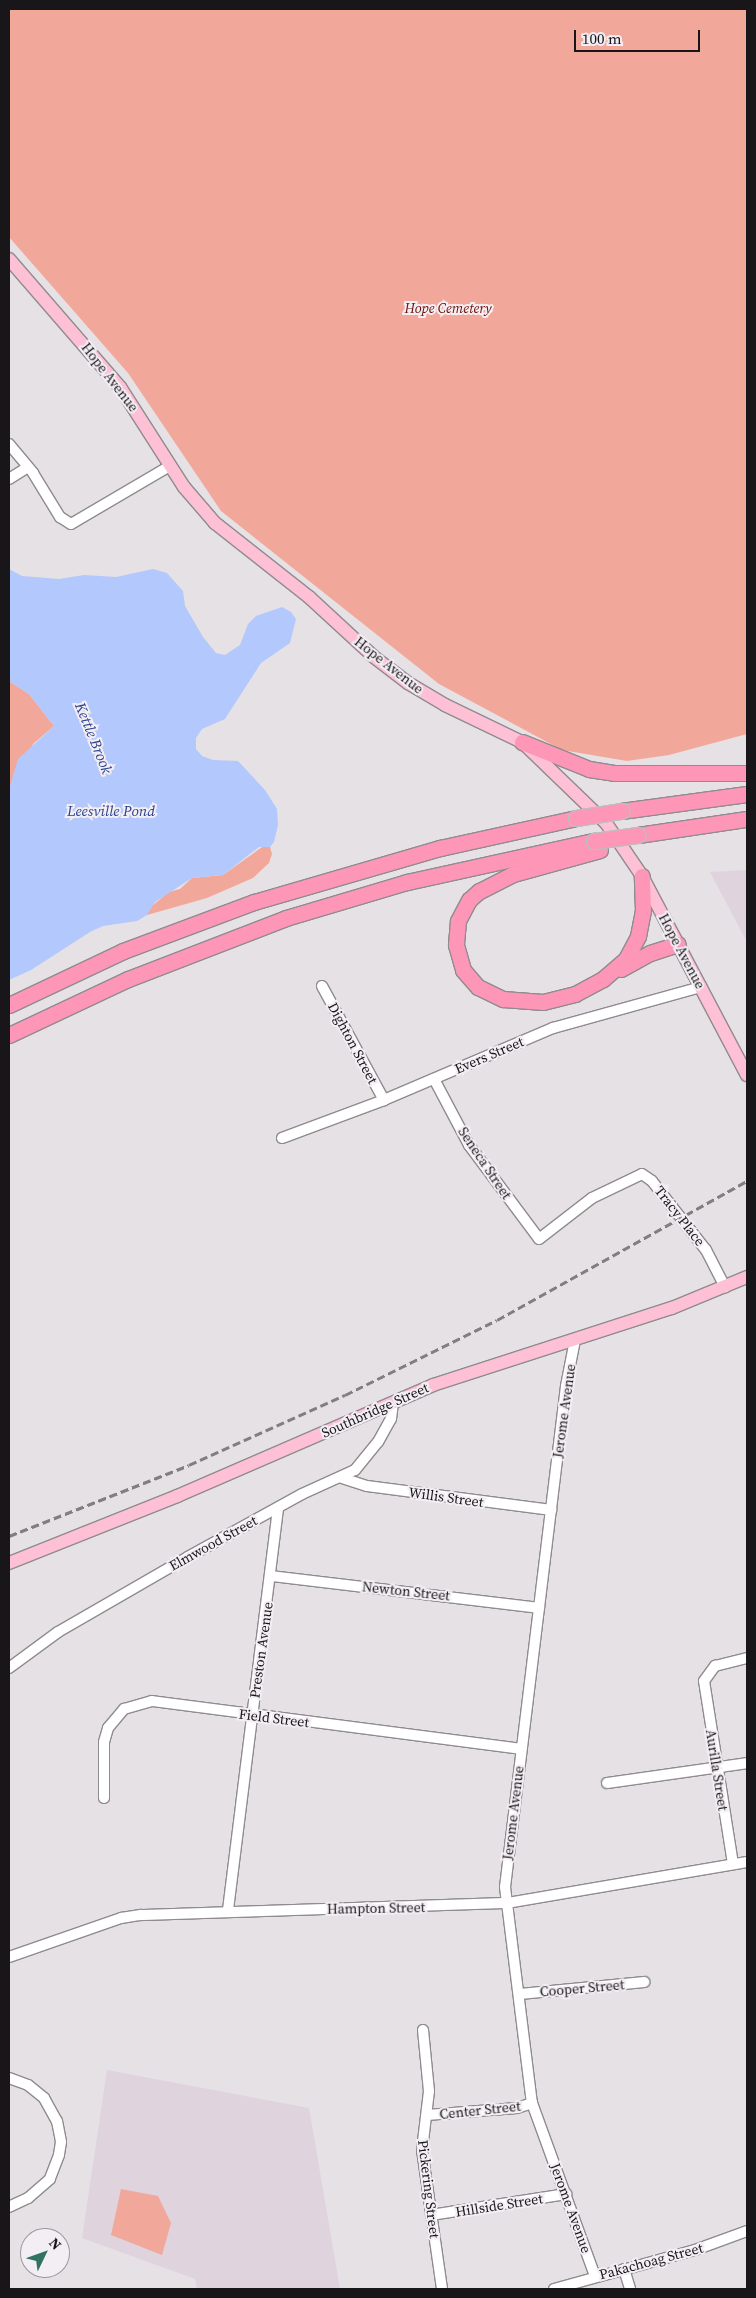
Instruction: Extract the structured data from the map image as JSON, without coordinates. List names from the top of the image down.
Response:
{
  "streets": {
    "main road": ["Hope Avenue", "Southbridge Street"],
    "street": [
      "Dighton Street",
      "Evers Street",
      "Seneca Street",
      "Tracy Place",
      "Jerome Avenue",
      "Willis Street",
      "Elmwood Street",
      "Newton Street",
      "Preston Avenue",
      "Field Street",
      "Aurilla Street",
      "Hampton Street",
      "Cooper Street",
      "Center Street",
      "Pickering Street",
      "Hillside Street",
      "Pakachoag Street"
    ]
  },
  "crossings": [
    ["Hope Avenue", "Evers Street"],
    ["Dighton Street", "Evers Street"],
    ["Evers Street", "Seneca Street"],
    ["Seneca Street", "Tracy Place"],
    ["Tracy Place", "Southbridge Street"],
    ["Southbridge Street", "Jerome Avenue"],
    ["Southbridge Street", "Elmwood Street"],
    ["Jerome Avenue", "Willis Street"],
    ["Jerome Avenue", "Newton Street"],
    ["Jerome Avenue", "Field Street"],
    ["Jerome Avenue", "Hampton Street"],
    ["Jerome Avenue", "Cooper Street"],
    ["Jerome Avenue", "Center Street"],
    ["Jerome Avenue", "Hillside Street"],
    ["Jerome Avenue", "Pakachoag Street"],
    ["Willis Street", "Elmwood Street"],
    ["Elmwood Street", "Preston Avenue"],
    ["Newton Street", "Preston Avenue"],
    ["Preston Avenue", "Field Street"],
    ["Preston Avenue", "Hampton Street"],
    ["Aurilla Street", "Hampton Street"],
    ["Center Street", "Pickering Street"],
    ["Pickering Street", "Hillside Street"]
  ],
  "water": ["Kettle Brook", "Leesville Pond"],
  "parks": ["Hope Cemetery"],
  "scale_bar": "100 m",
  "north": "top right"
}
